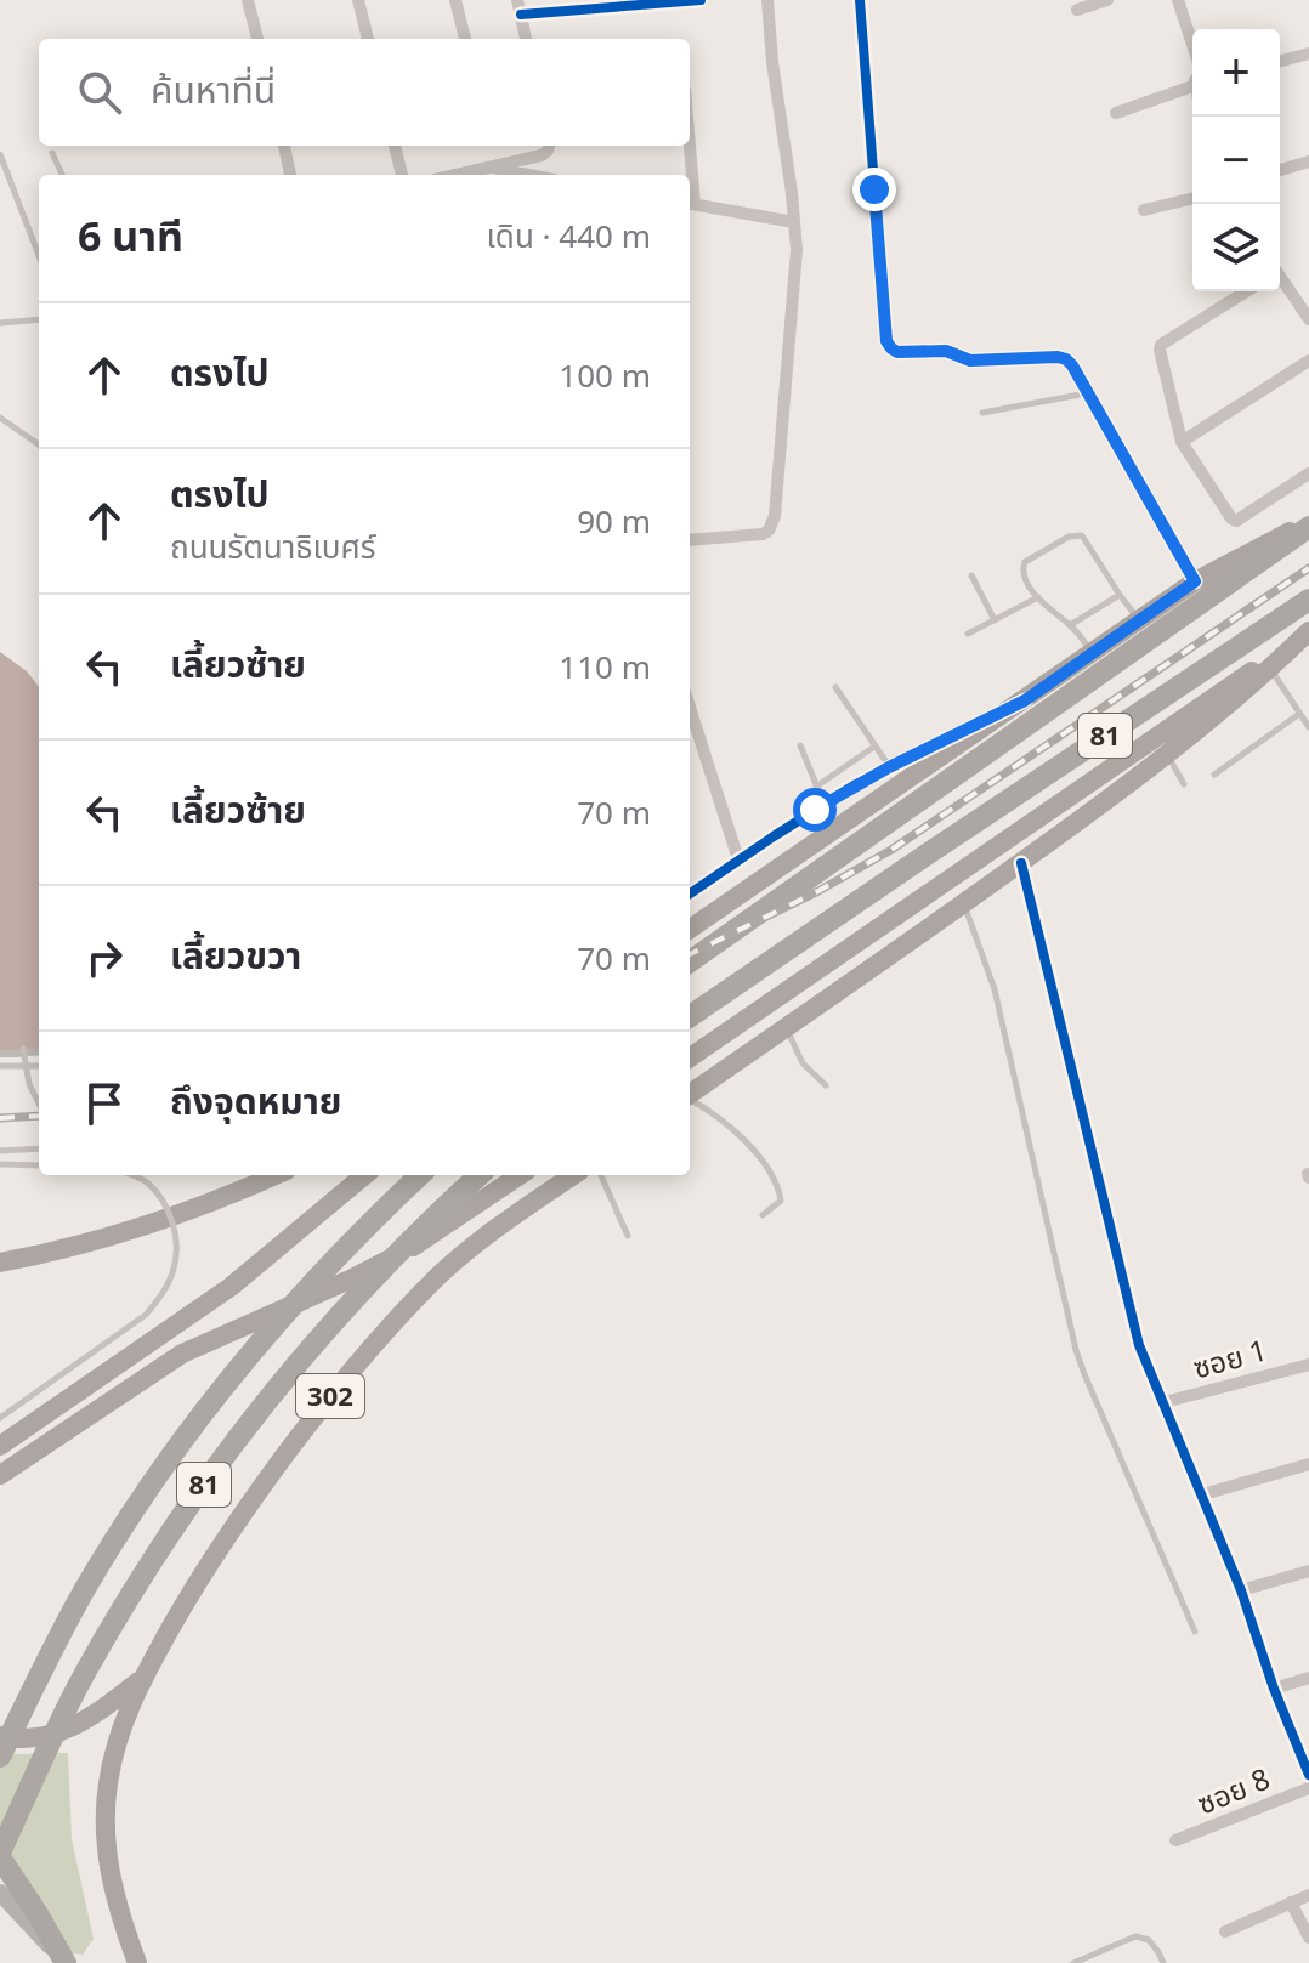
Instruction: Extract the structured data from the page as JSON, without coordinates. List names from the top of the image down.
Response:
{
  "streets": {
    "highway": ["81"],
    "main road": ["302"],
    "street": ["ซอย 1", "ซอย 8"]
  },
  "page": {
    "map_buttons": ["+", "−"],
    "search": "ค้นหาที่นี่",
    "heading": ["6 นาที", "เดิน · 440 m"],
    "list": [
      ["ตรงไป", "100 m"],
      ["ตรงไป", "ถนนรัตนาธิเบศร์", "90 m"],
      ["เลี้ยวซ้าย", "110 m"],
      ["เลี้ยวซ้าย", "70 m"],
      ["เลี้ยวขวา", "70 m"],
      "ถึงจุดหมาย"
    ]
  }
}
